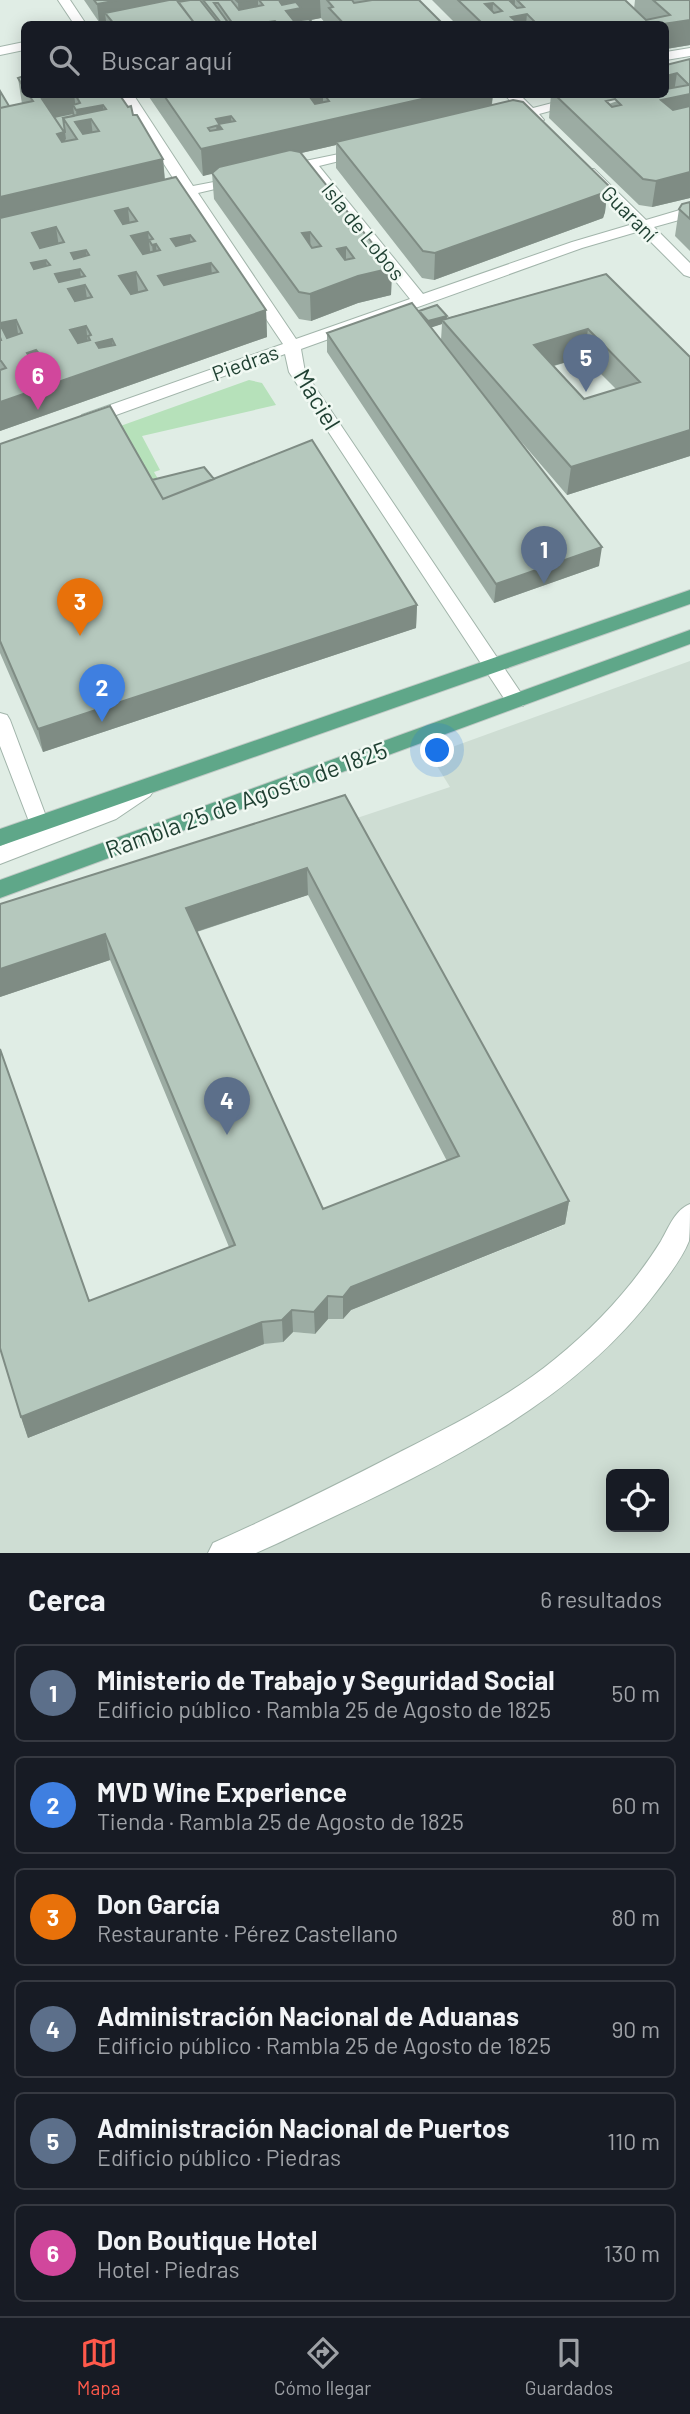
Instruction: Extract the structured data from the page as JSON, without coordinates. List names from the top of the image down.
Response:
{
  "streets": {
    "main road": ["Rambla 25 de Agosto de 1825"],
    "street": [
      "Guaraní",
      "Isla de Lobos",
      "Piedras",
      "Maciel"
    ]
  },
  "crossings": [
    ["Guaraní", "Piedras"],
    ["Isla de Lobos", "Piedras"],
    ["Piedras", "Maciel"],
    ["Maciel", "Rambla 25 de Agosto de 1825"]
  ],
  "page": {
    "search": "Buscar aquí",
    "pins": [
      "5",
      "6",
      "1",
      "3",
      "2",
      "4"
    ],
    "heading": ["Cerca", "6 resultados"],
    "list": [
      {
        "mark": "1",
        "name": "Ministerio de Trabajo y Seguridad Social",
        "note": "Edificio público · Rambla 25 de Agosto de 1825",
        "value": "50 m"
      },
      {
        "mark": "2",
        "name": "MVD Wine Experience",
        "note": "Tienda · Rambla 25 de Agosto de 1825",
        "value": "60 m"
      },
      {
        "mark": "3",
        "name": "Don García",
        "note": "Restaurante · Pérez Castellano",
        "value": "80 m"
      },
      {
        "mark": "4",
        "name": "Administración Nacional de Aduanas",
        "note": "Edificio público · Rambla 25 de Agosto de 1825",
        "value": "90 m"
      },
      {
        "mark": "5",
        "name": "Administración Nacional de Puertos",
        "note": "Edificio público · Piedras",
        "value": "110 m"
      },
      {
        "mark": "6",
        "name": "Don Boutique Hotel",
        "note": "Hotel · Piedras",
        "value": "130 m"
      }
    ],
    "nav": ["Mapa", "Cómo llegar", "Guardados"]
  }
}
